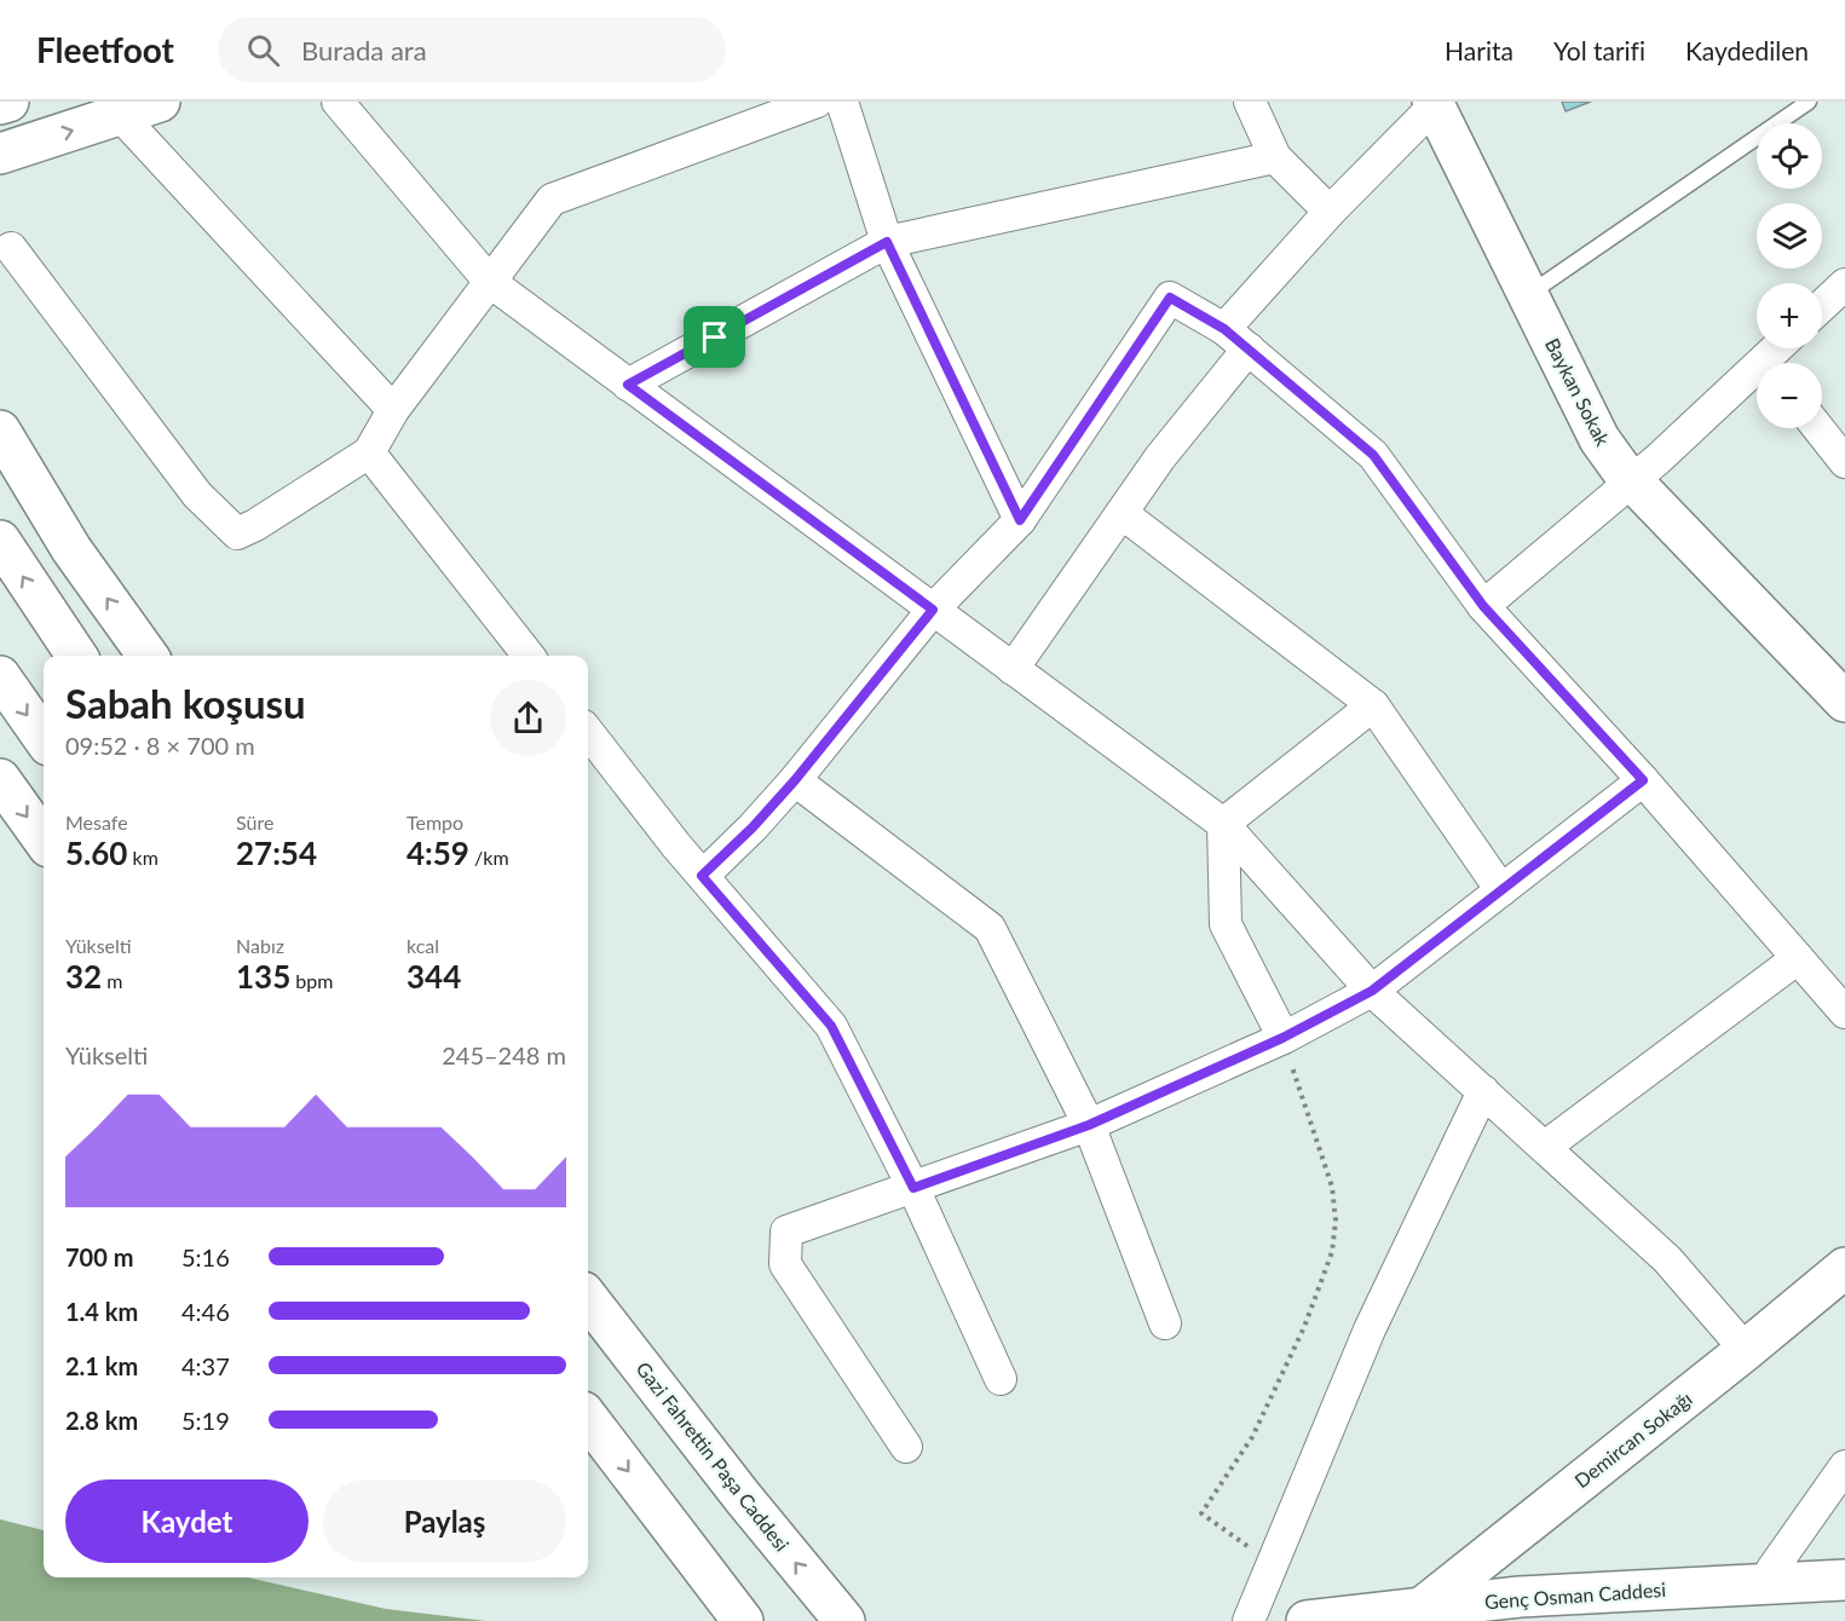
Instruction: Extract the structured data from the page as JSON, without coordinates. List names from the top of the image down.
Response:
{
  "streets": {
    "main road": [
      "Baykan Sokak",
      "Demircan Sokağı",
      "Gazi Fahrettin Paşa Caddesi",
      "Genç Osman Caddesi"
    ]
  },
  "crossings": [
    ["Demircan Sokağı", "Genç Osman Caddesi"]
  ],
  "page": {
    "header": "Fleetfoot",
    "search": "Burada ara",
    "nav": ["Harita", "Yol tarifi", "Kaydedilen"],
    "map_buttons": ["+", "−"],
    "heading": ["Sabah koşusu", "09:52 · 8 × 700 m"],
    "stats": [
      ["Mesafe", "5.60 km"],
      ["Süre", "27:54"],
      ["Tempo", "4:59 /km"],
      ["Yükselti", "32 m"],
      ["Nabız", "135 bpm"],
      ["kcal", "344"]
    ],
    "chart": ["Yükselti", "245–248 m"],
    "list": [
      {
        "name": "700 m",
        "note": "5:16"
      },
      {
        "name": "1.4 km",
        "note": "4:46"
      },
      {
        "name": "2.1 km",
        "note": "4:37"
      },
      {
        "name": "2.8 km",
        "note": "5:19"
      }
    ],
    "buttons": ["Kaydet", "Paylaş"]
  }
}
